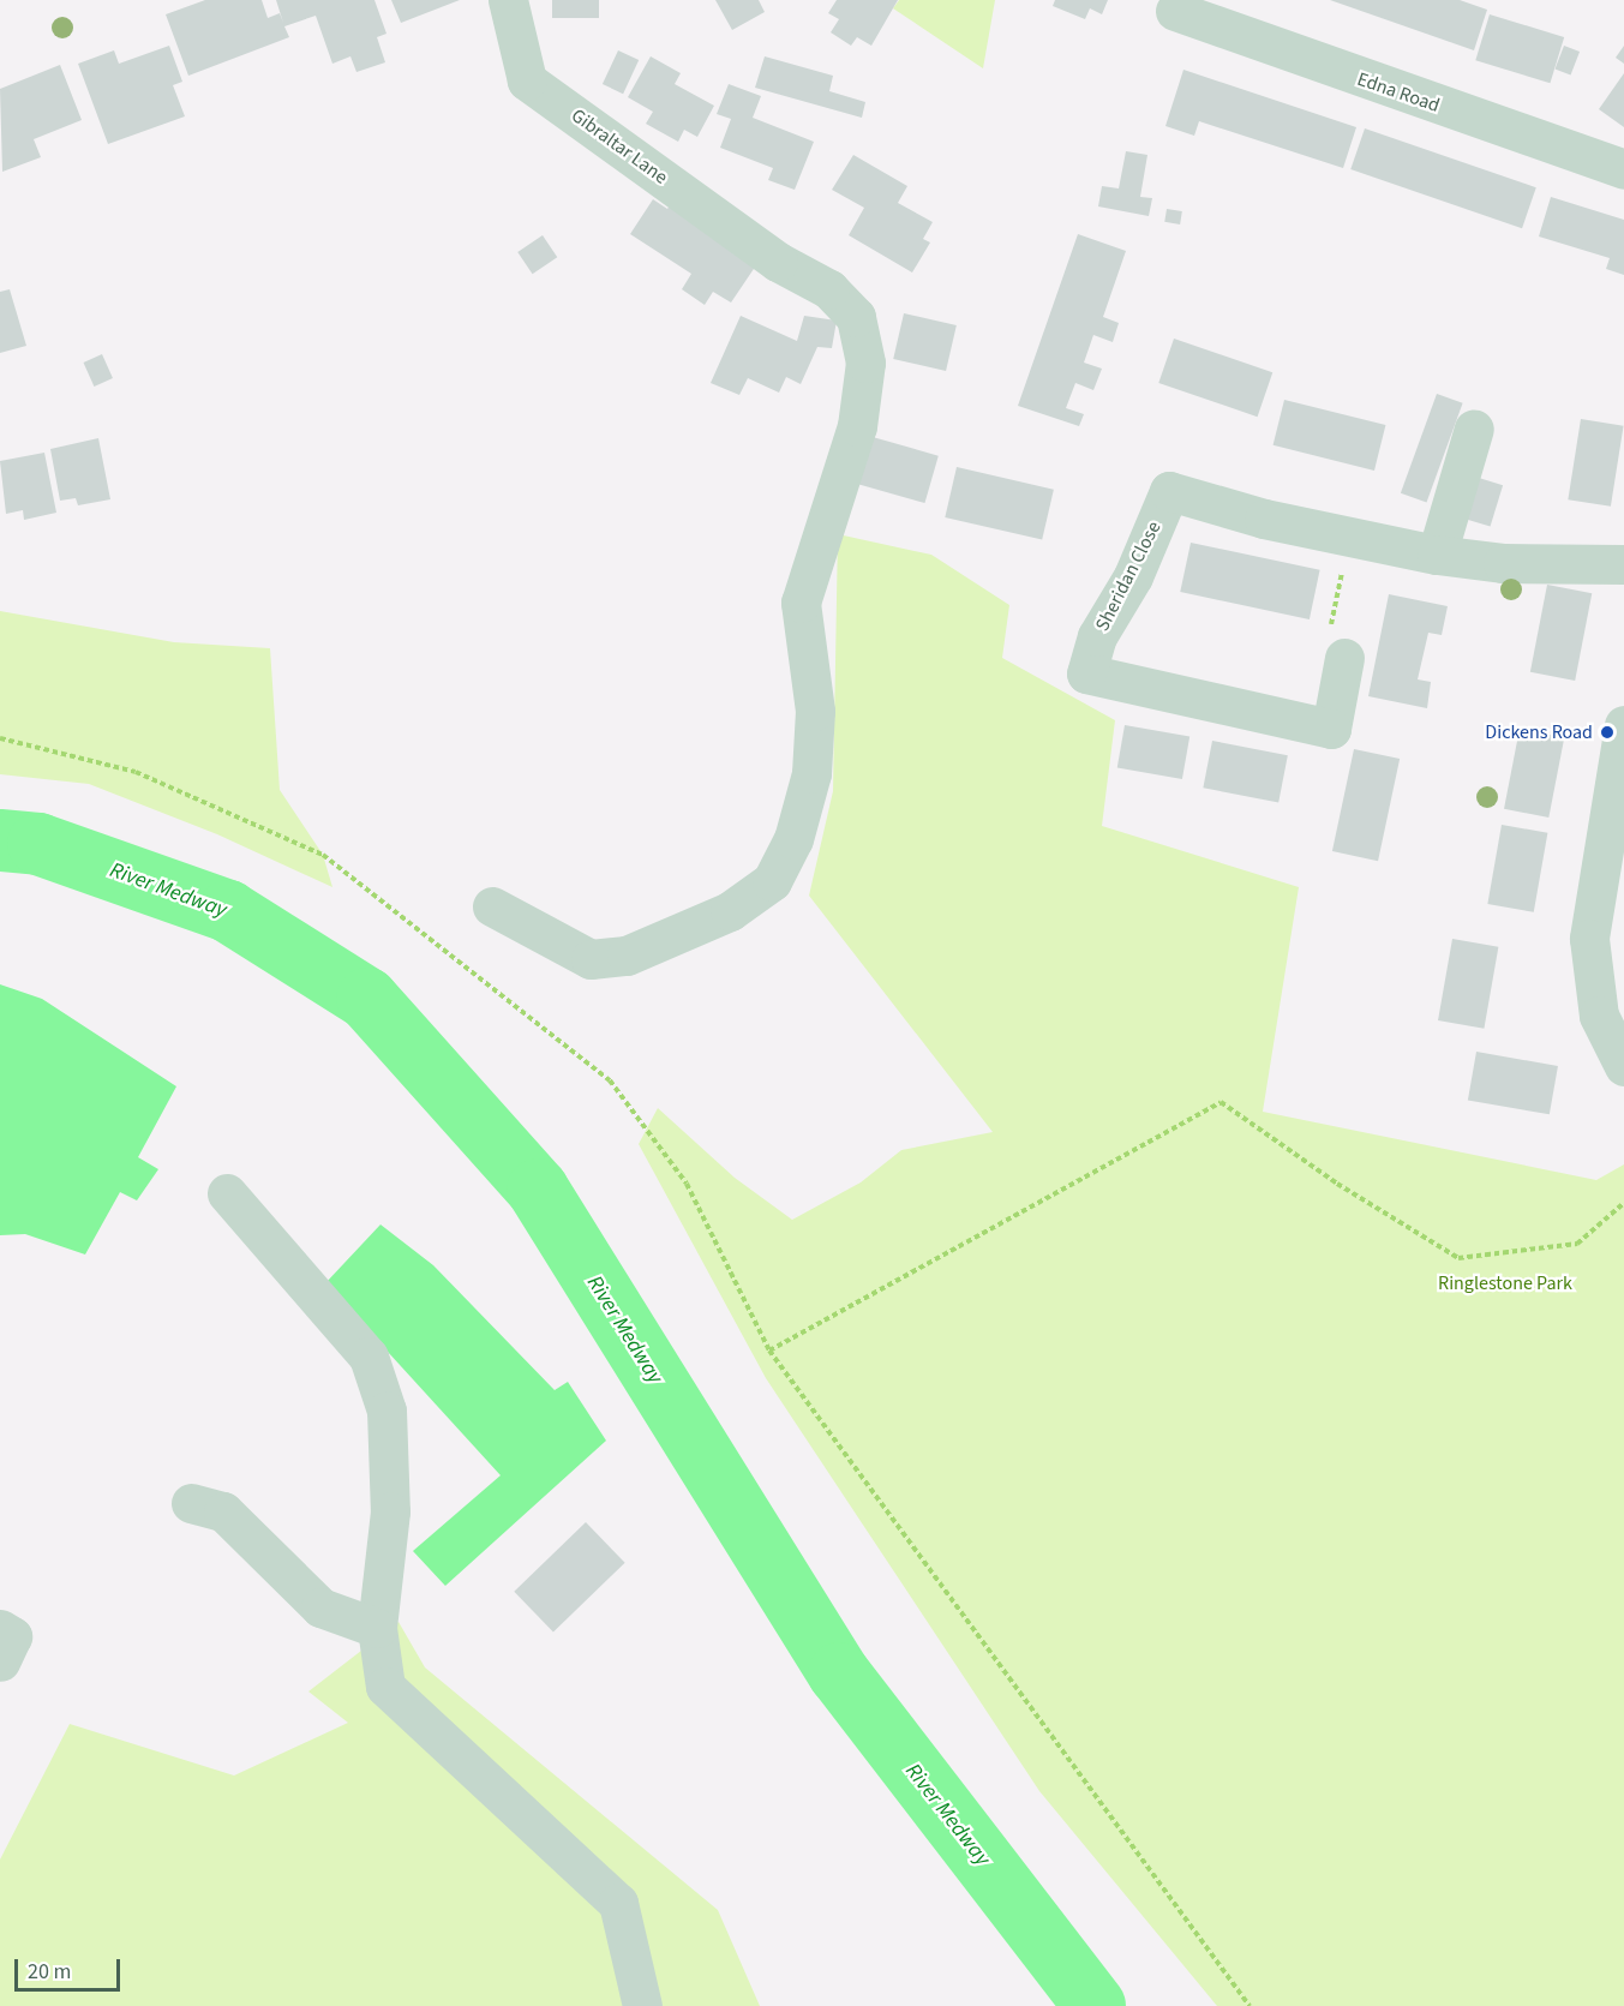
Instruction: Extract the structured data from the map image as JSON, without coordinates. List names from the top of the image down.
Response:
{
  "streets": {
    "street": ["Edna Road", "Gibraltar Lane", "Sheridan Close"]
  },
  "water": ["River Medway"],
  "parks": ["Ringlestone Park"],
  "places": ["Dickens Road"],
  "scale_bar": "20 m"
}
